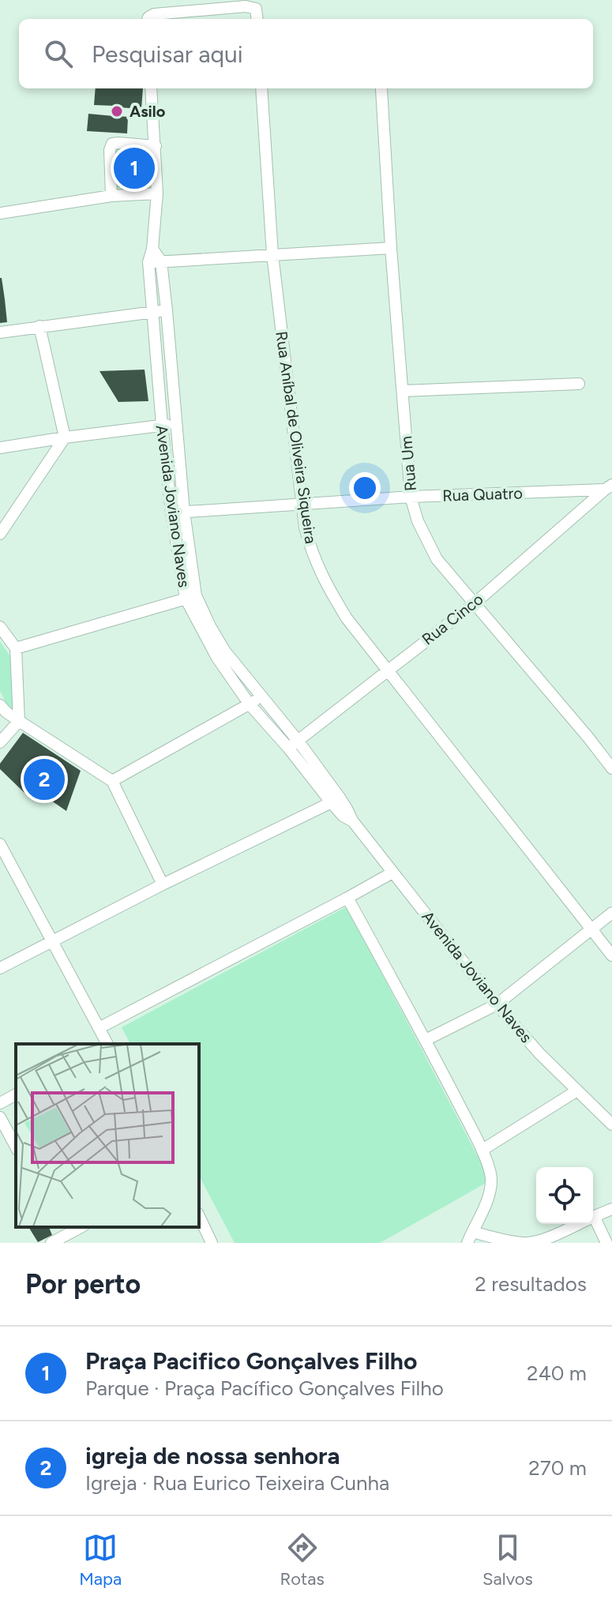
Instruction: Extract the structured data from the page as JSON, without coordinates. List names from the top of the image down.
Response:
{
  "streets": {
    "street": [
      "Rua Aníbal de Oliveira Siqueira",
      "Rua Um",
      "Rua Quatro",
      "Avenida Joviano Naves",
      "Rua Cinco"
    ]
  },
  "crossings": [
    ["Rua Aníbal de Oliveira Siqueira", "Rua Quatro"],
    ["Rua Aníbal de Oliveira Siqueira", "Rua Cinco"],
    ["Rua Um", "Rua Quatro"],
    ["Rua Um", "Rua Cinco"],
    ["Rua Quatro", "Avenida Joviano Naves"],
    ["Rua Quatro", "Rua Cinco"],
    ["Avenida Joviano Naves", "Rua Cinco"]
  ],
  "places": ["Asilo"],
  "page": {
    "search": "Pesquisar aqui",
    "pins": ["1", "2"],
    "heading": ["Por perto", "2 resultados"],
    "list": [
      {
        "mark": "1",
        "name": "Praça Pacifico Gonçalves Filho",
        "note": "Parque · Praça Pacífico Gonçalves Filho",
        "value": "240 m"
      },
      {
        "mark": "2",
        "name": "igreja de nossa senhora",
        "note": "Igreja · Rua Eurico Teixeira Cunha",
        "value": "270 m"
      }
    ],
    "nav": ["Mapa", "Rotas", "Salvos"]
  }
}
